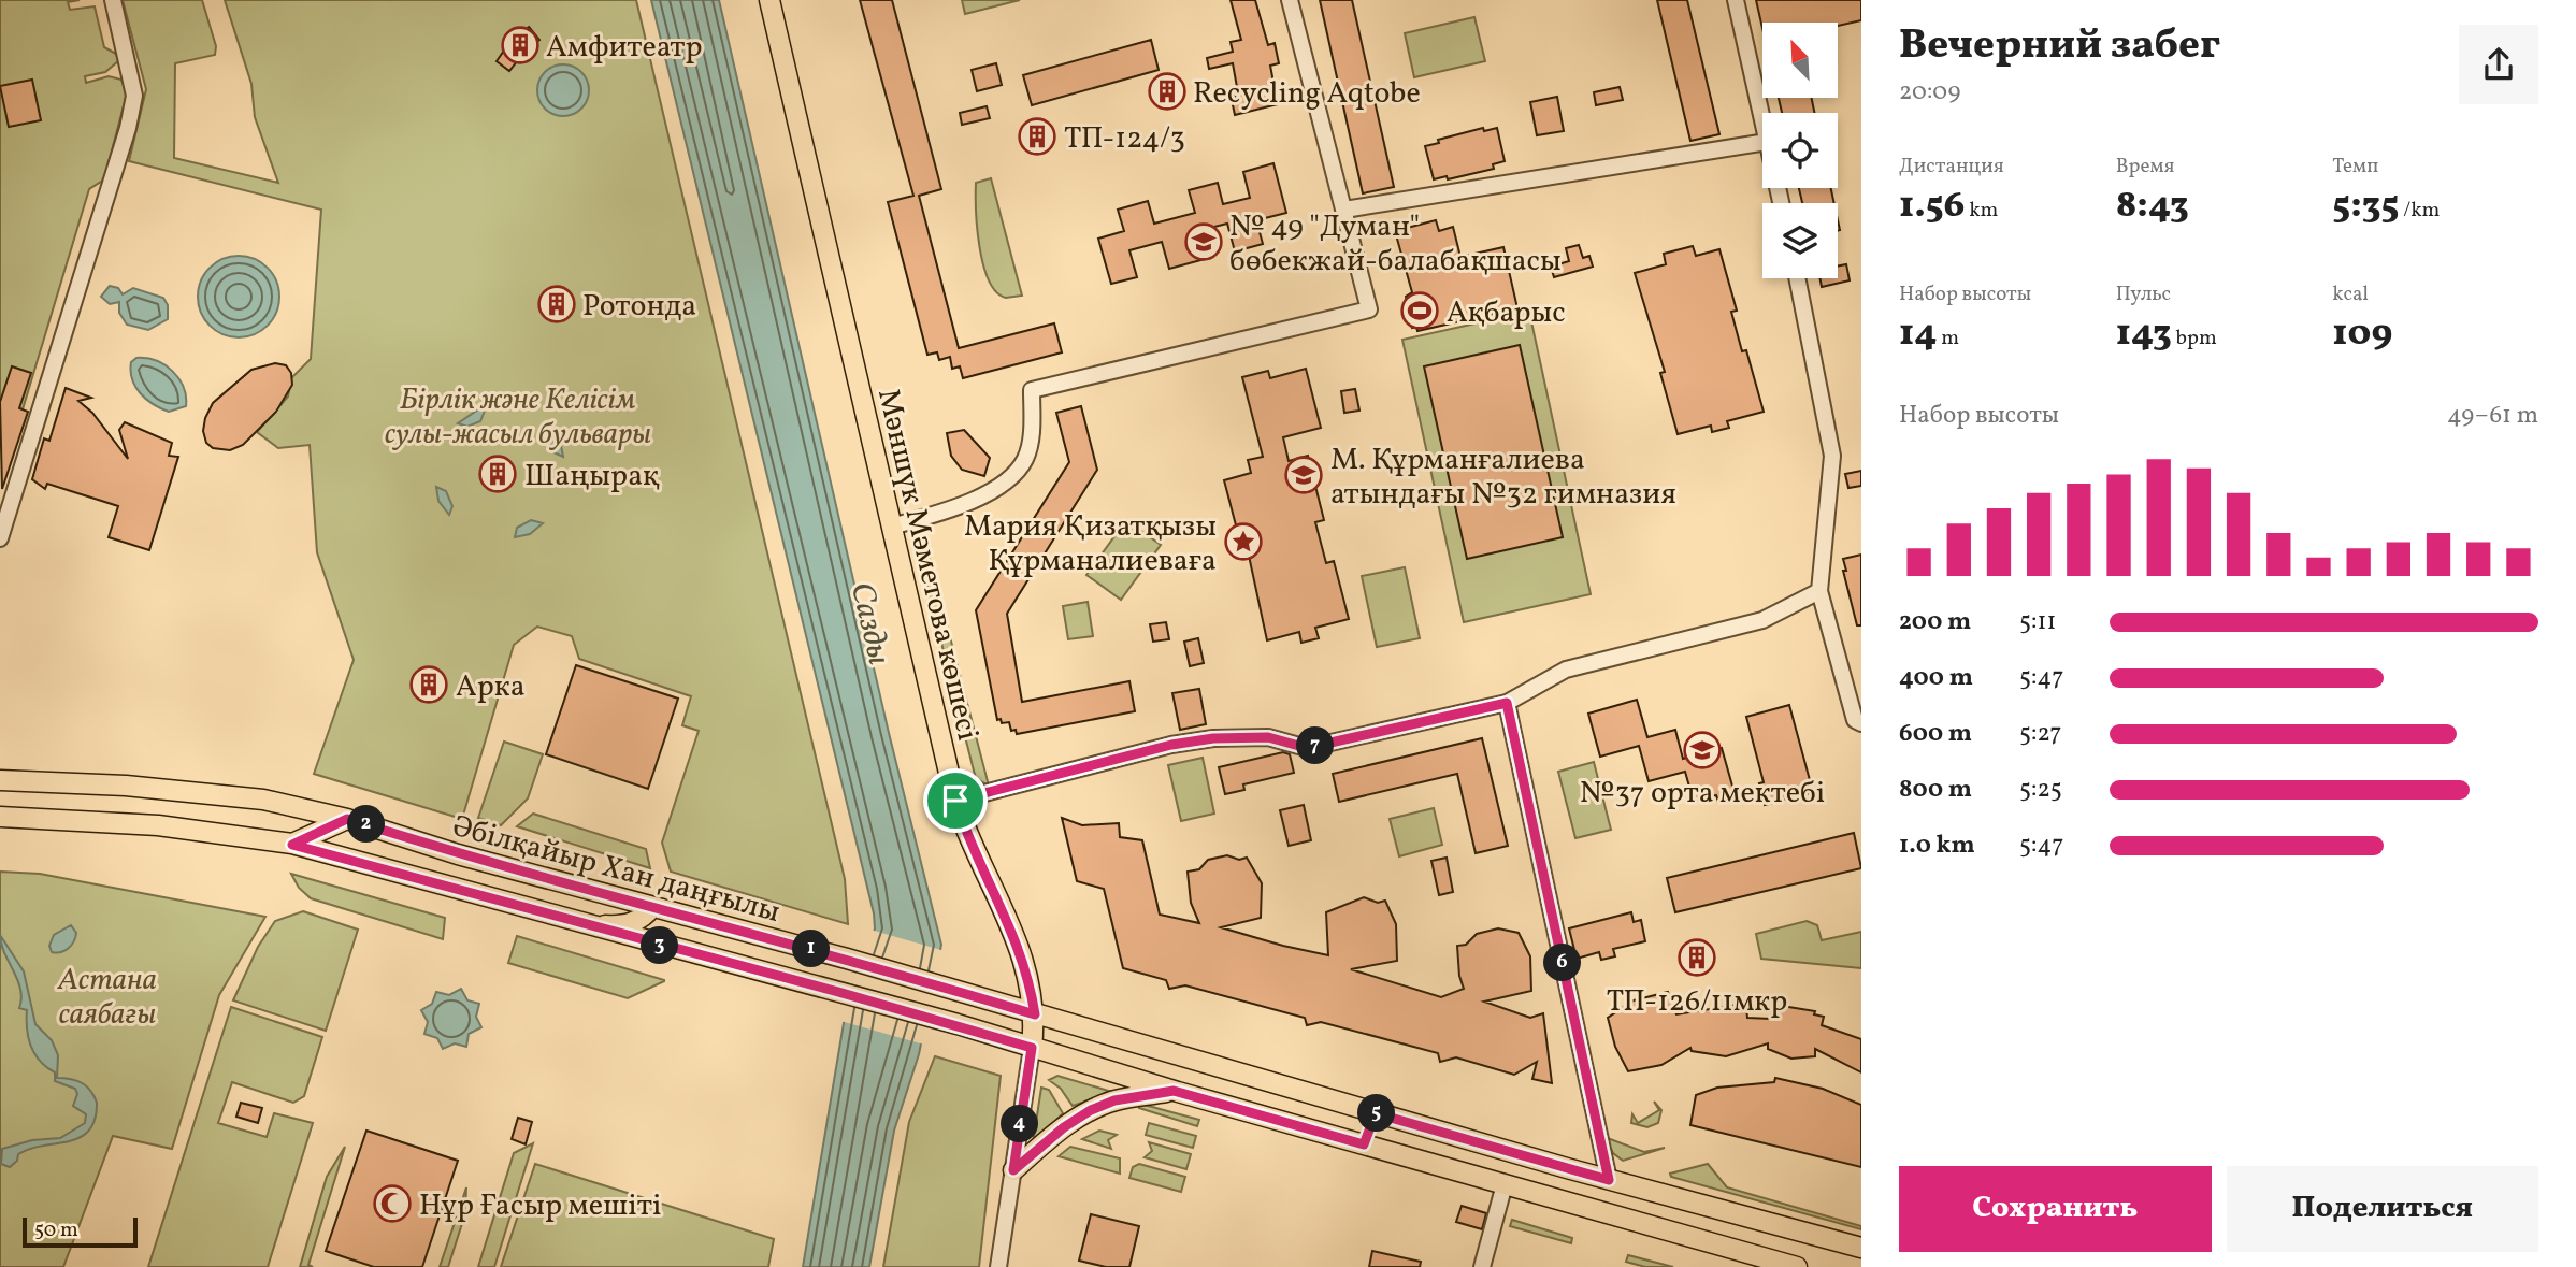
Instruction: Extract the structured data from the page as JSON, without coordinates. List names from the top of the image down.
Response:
{
  "streets": {
    "main road": ["Мәншүк Мәметова көшесі", "Әбілқайыр Хан даңғылы"]
  },
  "crossings": [
    ["Мәншүк Мәметова көшесі", "Әбілқайыр Хан даңғылы"]
  ],
  "water": ["Сазды"],
  "parks": ["Бірлік және Келісім сулы-жасыл бульвары", "Астана саябағы"],
  "places": {
    "building": [
      "Амфитеатр",
      "Recycling Aqtobe",
      "ТП-124/3",
      "Ротонда",
      "Шаңырақ",
      "Арка",
      "ТП-126/11мкр"
    ],
    "school or university": ["№ 49 \"Думан\" бөбекжай-балабақшасы", "М. Құрманғалиева атындағы №32 гимназия", "№37 орта мектебі"],
    "sports": ["Ақбарыс"],
    "place": ["Мария Қизатқызы Құрманалиеваға"],
    "mosque": ["Нұр Ғасыр мешіті"]
  },
  "scale_bar": "50 m",
  "north": "top left",
  "page": {
    "heading": ["Вечерний забег", "20:09"],
    "stats": [
      ["Дистанция", "1.56 km"],
      ["Время", "8:43"],
      ["Темп", "5:35 /km"],
      ["Набор высоты", "14 m"],
      ["Пульс", "143 bpm"],
      ["kcal", "109"]
    ],
    "chart": ["Набор высоты", "49–61 m"],
    "list": [
      {
        "name": "200 m",
        "note": "5:11"
      },
      {
        "name": "400 m",
        "note": "5:47"
      },
      {
        "name": "600 m",
        "note": "5:27"
      },
      {
        "name": "800 m",
        "note": "5:25"
      },
      {
        "name": "1.0 km",
        "note": "5:47"
      }
    ],
    "pins": [
      "7",
      "2",
      "3",
      "1",
      "6",
      "5",
      "4"
    ],
    "buttons": ["Сохранить", "Поделиться"],
    "scale": "50 m"
  }
}
